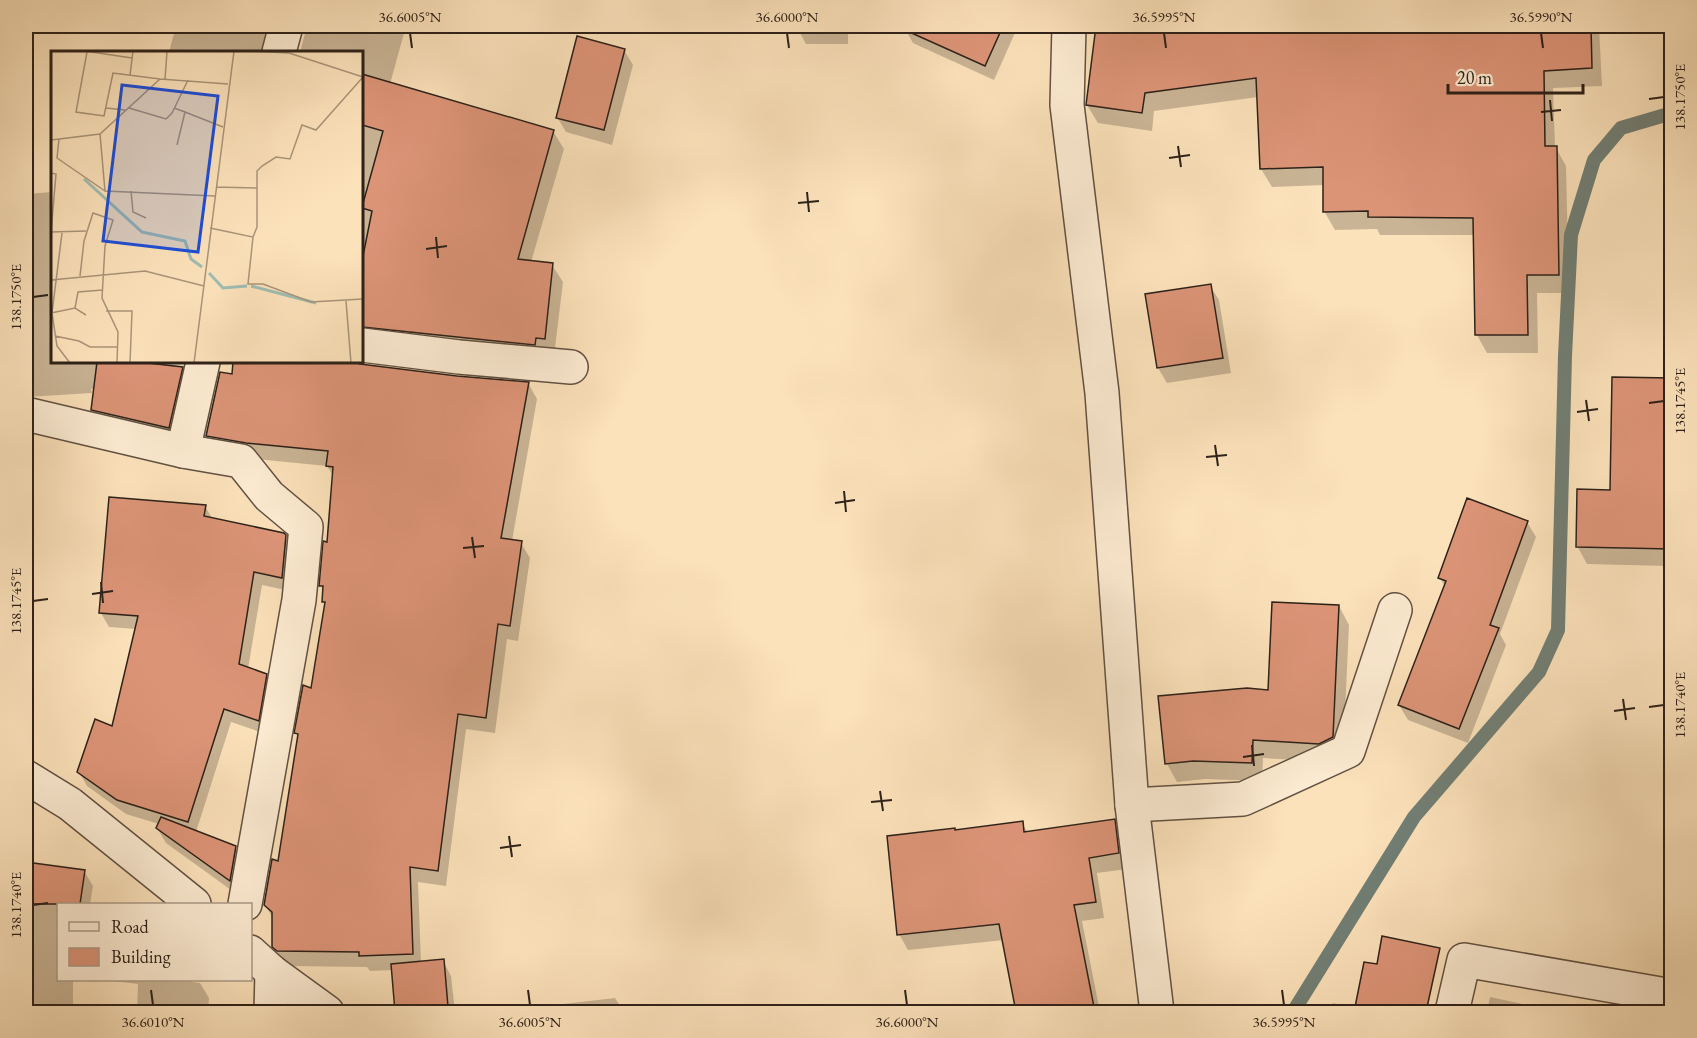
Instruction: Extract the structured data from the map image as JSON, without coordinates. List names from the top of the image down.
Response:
{
  "legend": ["Road", "Building"],
  "scale_bar": "20 m",
  "coordinates": [
    "36.6005°N",
    "36.6000°N",
    "36.5995°N",
    "36.5990°N",
    "138.1750°E",
    "138.1745°E",
    "138.1740°E",
    "36.6010°N"
  ]
}
